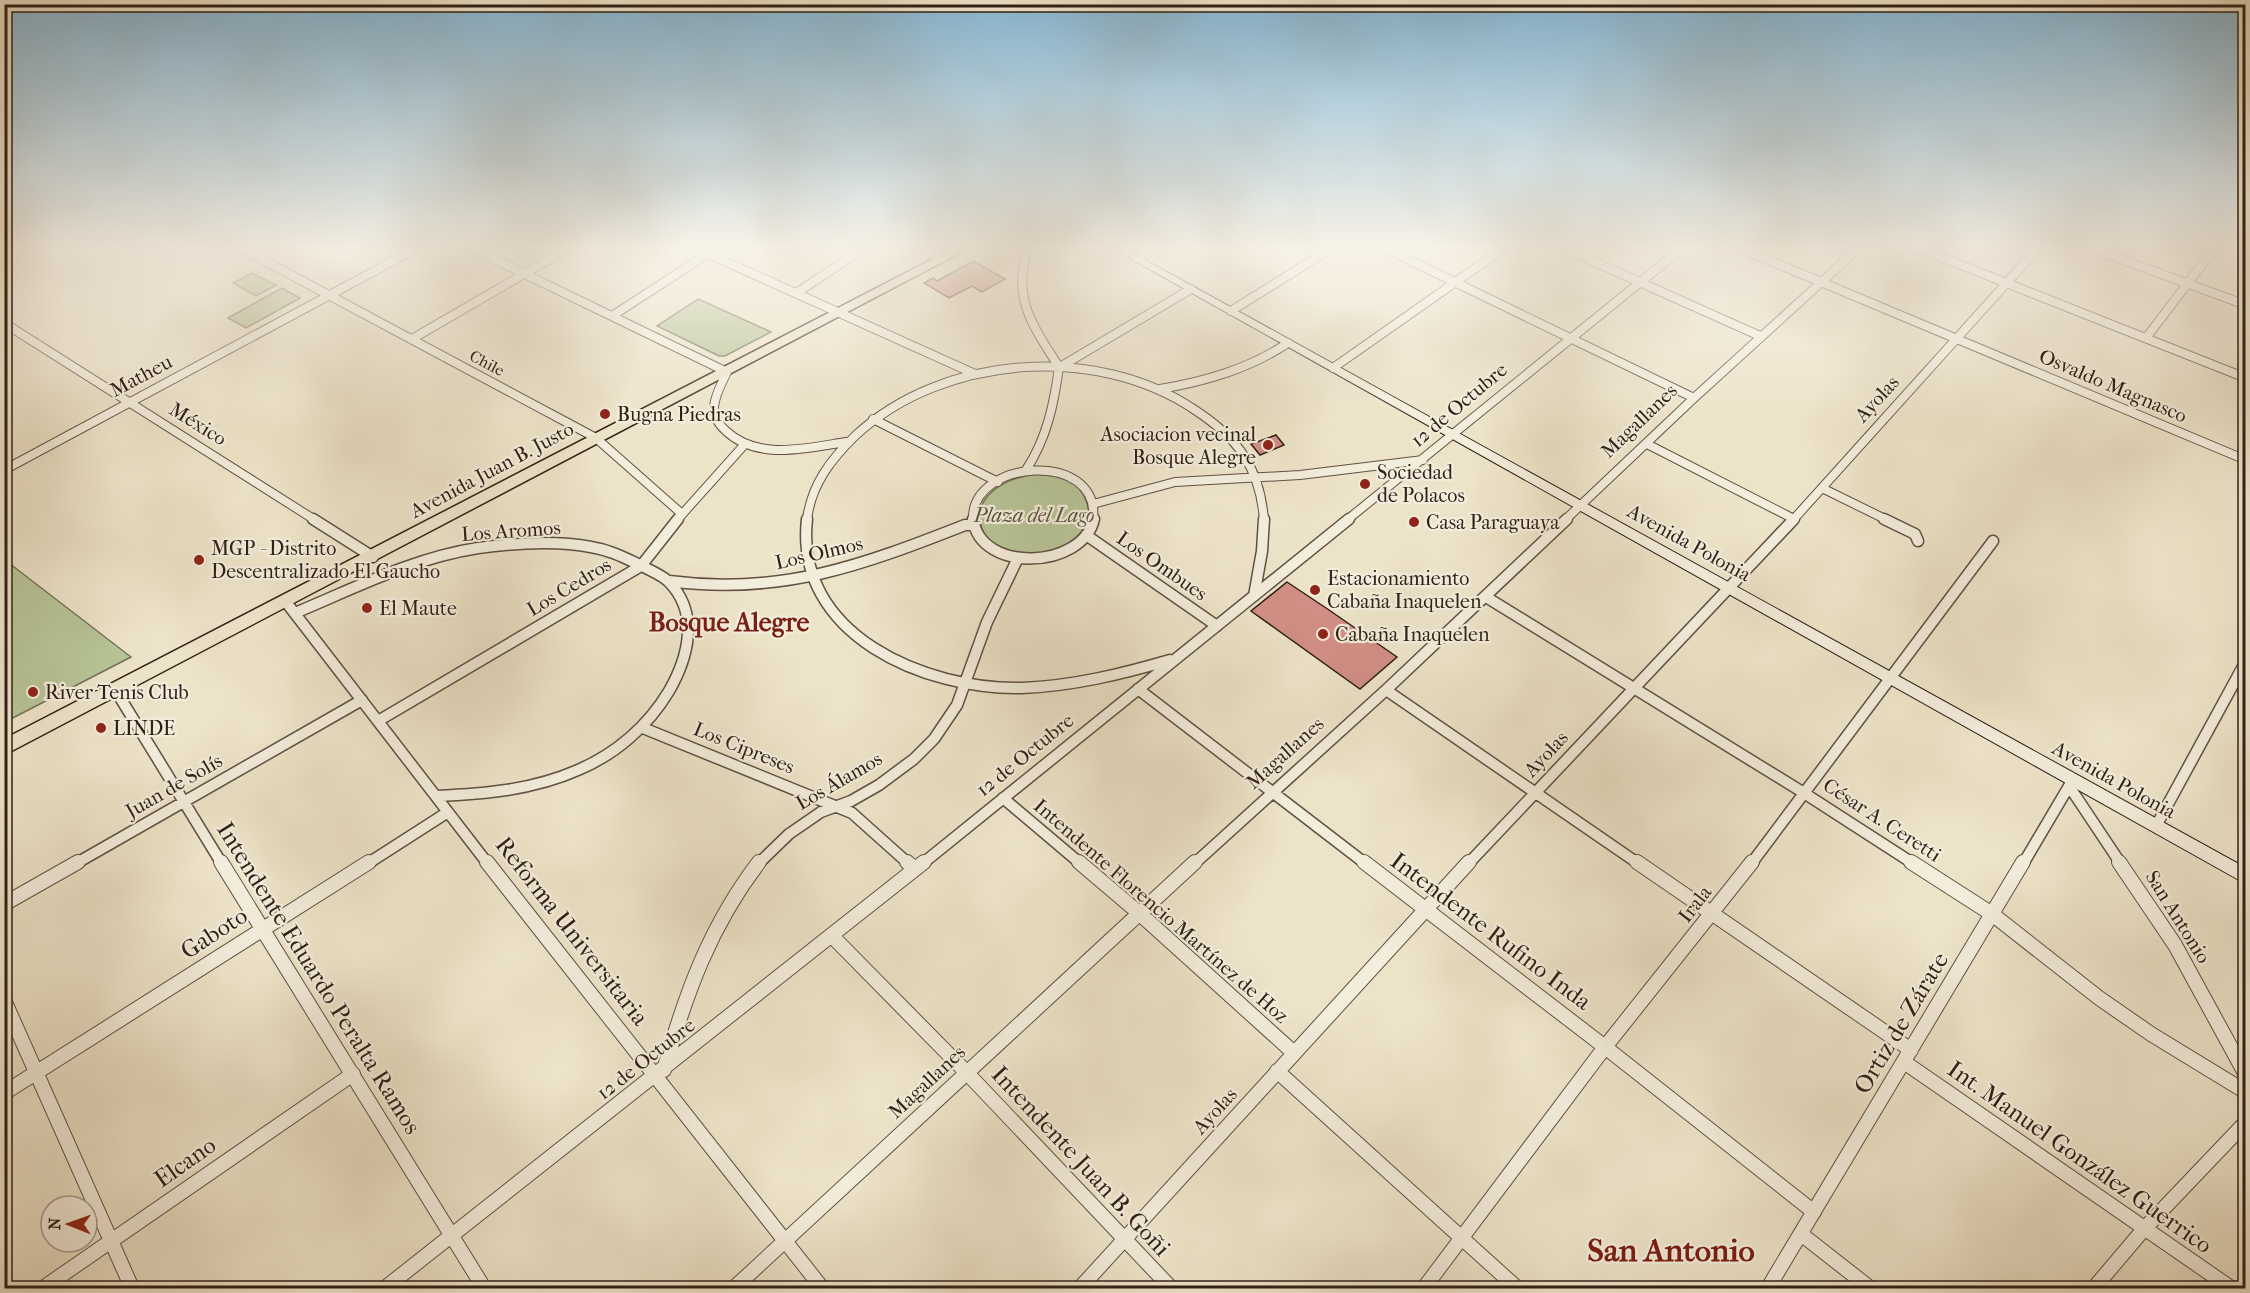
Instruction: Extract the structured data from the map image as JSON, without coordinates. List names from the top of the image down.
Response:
{
  "streets": {
    "main road": ["Avenida Juan B. Justo", "Avenida Polonia"],
    "street": [
      "Chile",
      "Matheu",
      "Osvaldo Magnasco",
      "Ayolas",
      "12 de Octubre",
      "Magallanes",
      "México",
      "Los Aromos",
      "Los Olmos",
      "Los Ombues",
      "Los Cedros",
      "Los Cipreses",
      "Los Álamos",
      "Juan de Solís",
      "César A. Ceretti",
      "Irala",
      "Intendente Florencio Martínez de Hoz",
      "San Antonio",
      "Reforma Universitaria",
      "Intendente Rufino Inda",
      "Gaboto",
      "Intendente Eduardo Peralta Ramos",
      "Ortiz de Zárate",
      "Int. Manuel González Guerrico",
      "Intendente Juan B. Goñi",
      "Elcano"
    ]
  },
  "crossings": [
    ["Chile", "Avenida Juan B. Justo"],
    ["Chile", "Los Cedros"],
    ["Matheu", "México"],
    ["Osvaldo Magnasco", "Ayolas"],
    ["Ayolas", "Avenida Polonia"],
    ["Ayolas", "César A. Ceretti"],
    ["Ayolas", "Intendente Florencio Martínez de Hoz"],
    ["Ayolas", "Intendente Rufino Inda"],
    ["Ayolas", "Int. Manuel González Guerrico"],
    ["Ayolas", "Intendente Juan B. Goñi"],
    ["12 de Octubre", "Avenida Polonia"],
    ["12 de Octubre", "Los Ombues"],
    ["12 de Octubre", "Los Cipreses"],
    ["12 de Octubre", "Los Álamos"],
    ["12 de Octubre", "Intendente Florencio Martínez de Hoz"],
    ["12 de Octubre", "Reforma Universitaria"],
    ["12 de Octubre", "Intendente Rufino Inda"],
    ["12 de Octubre", "Intendente Eduardo Peralta Ramos"],
    ["12 de Octubre", "Intendente Juan B. Goñi"],
    ["Magallanes", "Avenida Polonia"],
    ["Magallanes", "César A. Ceretti"],
    ["Magallanes", "Intendente Florencio Martínez de Hoz"],
    ["Magallanes", "Reforma Universitaria"],
    ["Magallanes", "Intendente Rufino Inda"],
    ["Magallanes", "Int. Manuel González Guerrico"],
    ["Magallanes", "Intendente Juan B. Goñi"],
    ["México", "Avenida Juan B. Justo"],
    ["Avenida Juan B. Justo", "Los Aromos"],
    ["Avenida Juan B. Justo", "Reforma Universitaria"],
    ["Avenida Juan B. Justo", "Intendente Eduardo Peralta Ramos"],
    ["Los Aromos", "Los Olmos"],
    ["Los Aromos", "Los Cedros"],
    ["Los Aromos", "Reforma Universitaria"],
    ["Avenida Polonia", "Irala"],
    ["Avenida Polonia", "San Antonio"],
    ["Avenida Polonia", "Ortiz de Zárate"],
    ["Los Olmos", "Los Ombues"],
    ["Los Olmos", "Los Álamos"],
    ["Los Ombues", "Los Álamos"],
    ["Los Cedros", "Reforma Universitaria"],
    ["Los Cipreses", "Los Álamos"],
    ["Los Álamos", "Reforma Universitaria"],
    ["Juan de Solís", "Reforma Universitaria"],
    ["Juan de Solís", "Intendente Eduardo Peralta Ramos"],
    ["César A. Ceretti", "Irala"],
    ["César A. Ceretti", "Ortiz de Zárate"],
    ["Irala", "Intendente Rufino Inda"],
    ["Irala", "Int. Manuel González Guerrico"],
    ["San Antonio", "Ortiz de Zárate"],
    ["Reforma Universitaria", "Gaboto"],
    ["Intendente Rufino Inda", "Ortiz de Zárate"],
    ["Gaboto", "Intendente Eduardo Peralta Ramos"],
    ["Intendente Eduardo Peralta Ramos", "Elcano"],
    ["Ortiz de Zárate", "Int. Manuel González Guerrico"]
  ],
  "districts": ["Bosque Alegre", "San Antonio"],
  "parks": ["Plaza del Lago"],
  "places": [
    "Bugna Piedras",
    "Asociacion vecinal Bosque Alegre",
    "Sociedad de Polacos",
    "Casa Paraguaya",
    "MGP - Distrito Descentralizado El Gaucho",
    "Estacionamiento Cabaña Inaquelen",
    "El Maute",
    "Cabaña Inaquelen",
    "River Tenis Club",
    "LINDE"
  ],
  "north": "left"
}
